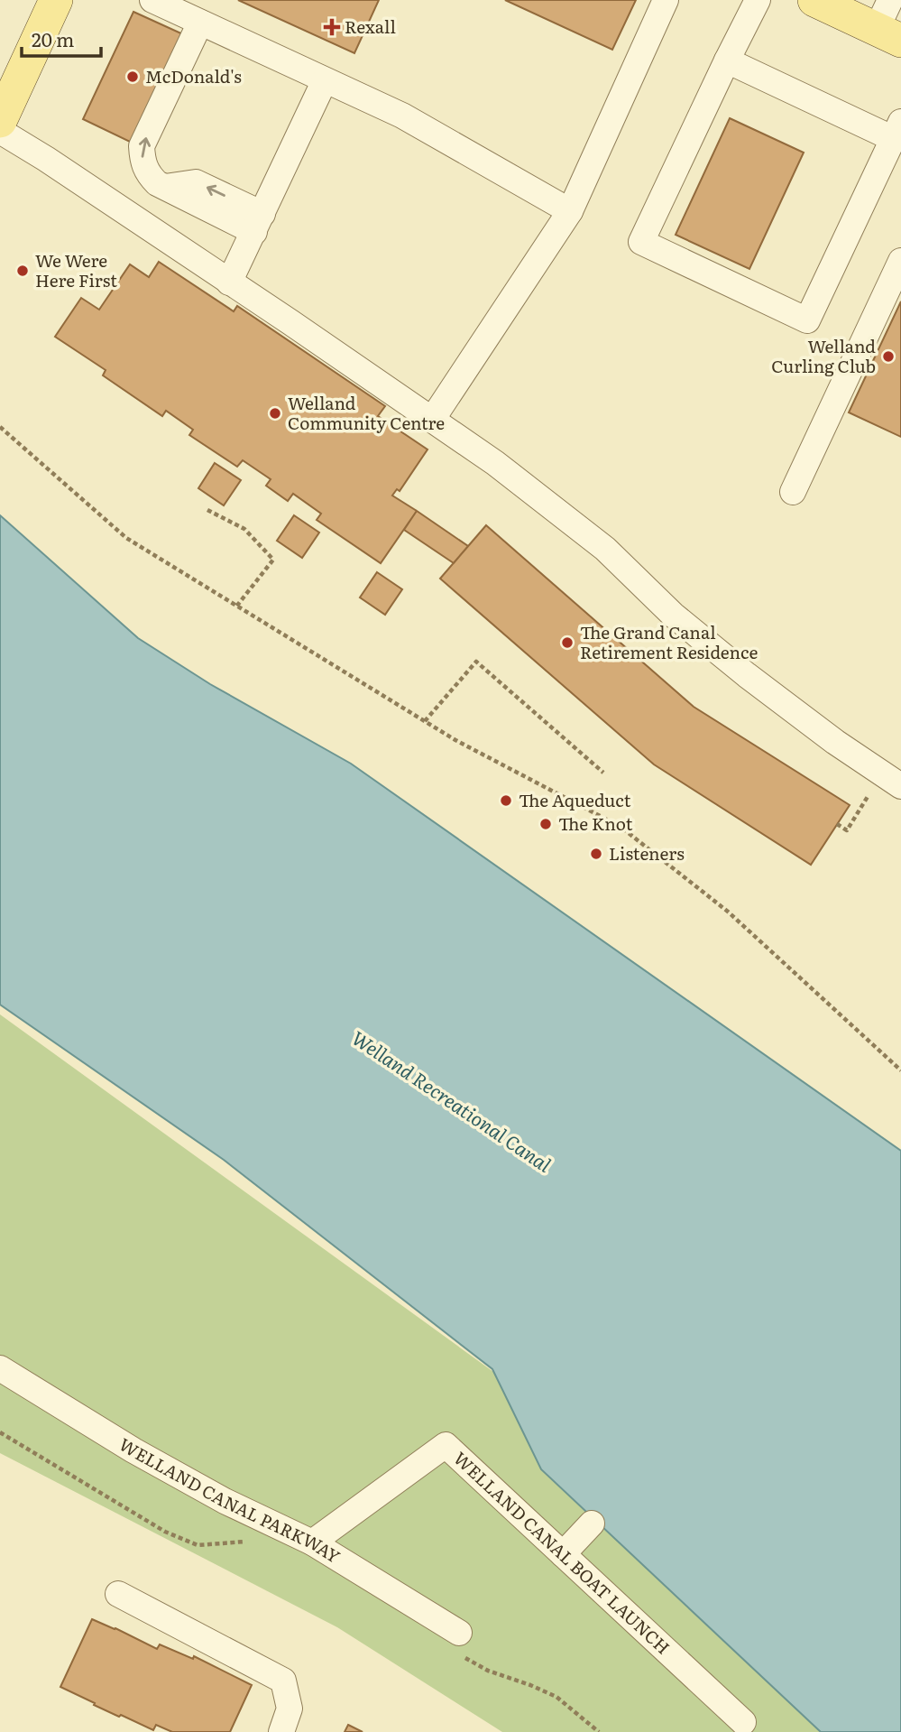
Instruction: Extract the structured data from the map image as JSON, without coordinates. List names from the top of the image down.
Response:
{
  "streets": {
    "street": ["WELLAND CANAL PARKWAY", "WELLAND CANAL BOAT LAUNCH"]
  },
  "crossings": [
    ["WELLAND CANAL PARKWAY", "WELLAND CANAL BOAT LAUNCH"]
  ],
  "water": ["Welland Recreational Canal"],
  "places": {
    "health": ["Rexall"],
    "other": [
      "McDonald's",
      "We Were Here First",
      "Welland Curling Club",
      "Welland Community Centre",
      "The Grand Canal Retirement Residence",
      "The Aqueduct",
      "The Knot",
      "Listeners"
    ]
  },
  "scale_bar": "20 m"
}
